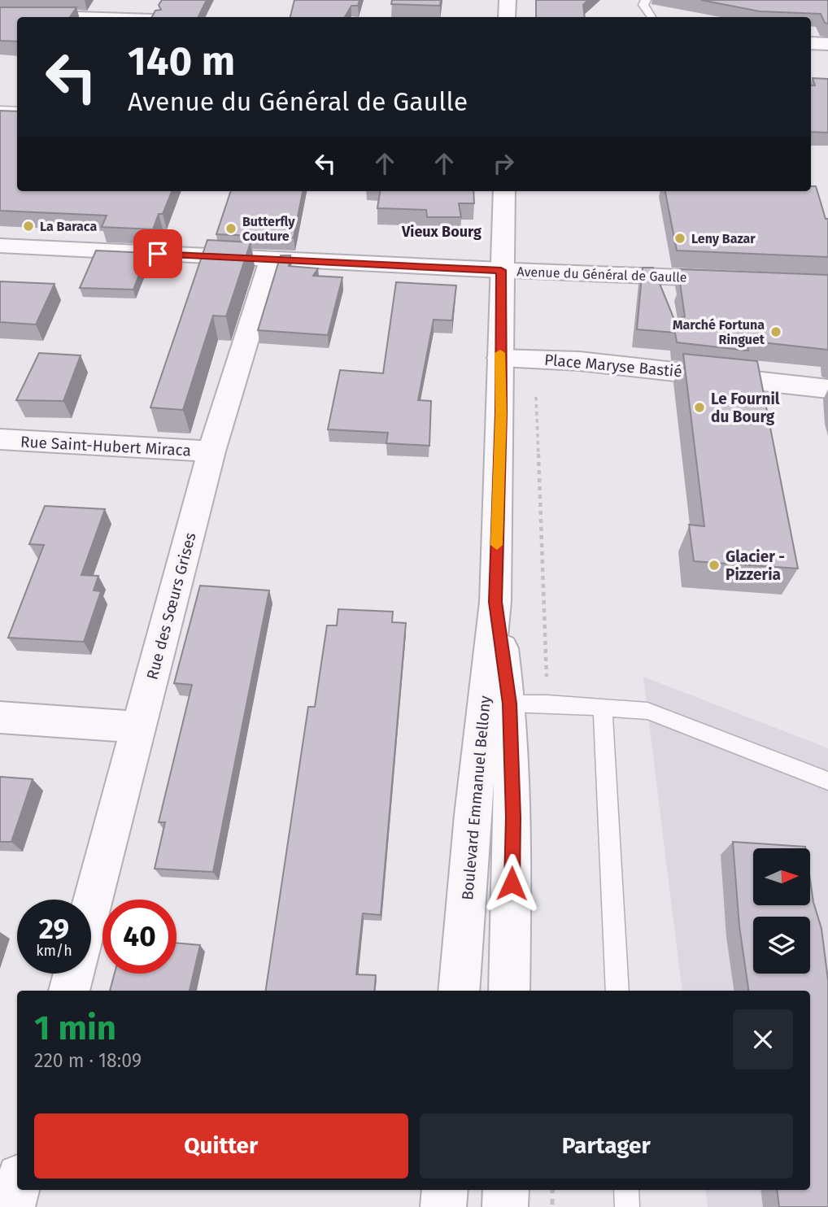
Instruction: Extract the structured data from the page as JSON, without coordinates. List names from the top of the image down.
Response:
{
  "streets": {
    "street": [
      "Avenue du Général de Gaulle",
      "Place Maryse Bastié",
      "Rue Saint-Hubert Miraca",
      "Rue des Sœurs Grises",
      "Boulevard Emmanuel Bellony"
    ]
  },
  "crossings": [
    ["Avenue du Général de Gaulle", "Rue des Sœurs Grises"],
    ["Avenue du Général de Gaulle", "Boulevard Emmanuel Bellony"],
    ["Place Maryse Bastié", "Boulevard Emmanuel Bellony"],
    ["Rue Saint-Hubert Miraca", "Rue des Sœurs Grises"]
  ],
  "districts": ["Vieux Bourg"],
  "places": [
    "La Baraca",
    "Butterfly Couture",
    "Leny Bazar",
    "Marché Fortuna Ringuet",
    "Le Fournil du Bourg",
    "Glacier - Pizzeria"
  ],
  "north": "right",
  "page": {
    "turn": ["140 m", "Avenue du Général de Gaulle"],
    "speed": "29 km/h",
    "limit": "40",
    "heading": ["1 min", "220 m · 18:09"],
    "buttons": ["Quitter", "Partager"]
  }
}
